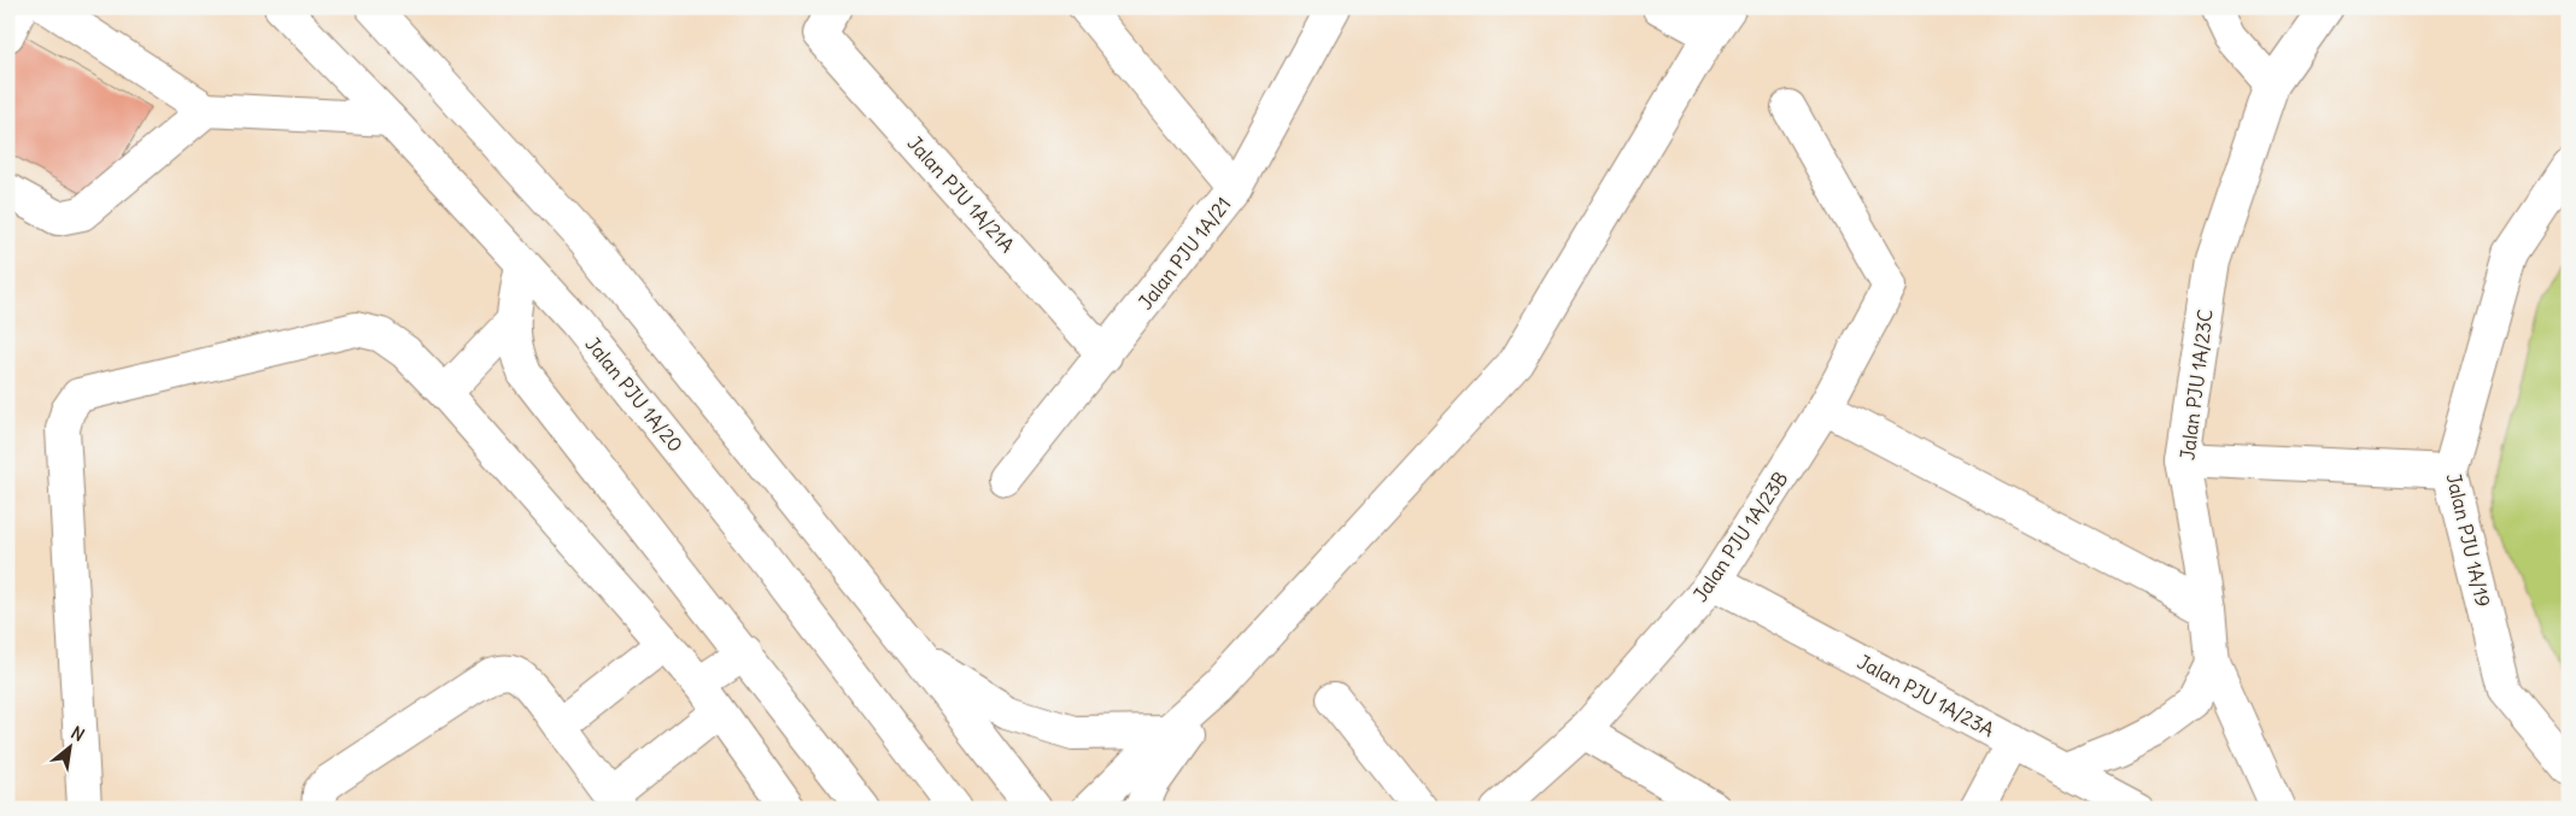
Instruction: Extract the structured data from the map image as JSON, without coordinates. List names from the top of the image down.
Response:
{
  "streets": {
    "street": [
      "Jalan PJU 1A/21A",
      "Jalan PJU 1A/21",
      "Jalan PJU 1A/23C",
      "Jalan PJU 1A/20",
      "Jalan PJU 1A/23B",
      "Jalan PJU 1A/19",
      "Jalan PJU 1A/23A"
    ]
  },
  "crossings": [
    ["Jalan PJU 1A/21A", "Jalan PJU 1A/21"],
    ["Jalan PJU 1A/23B", "Jalan PJU 1A/23A"]
  ],
  "north": "top right"
}
